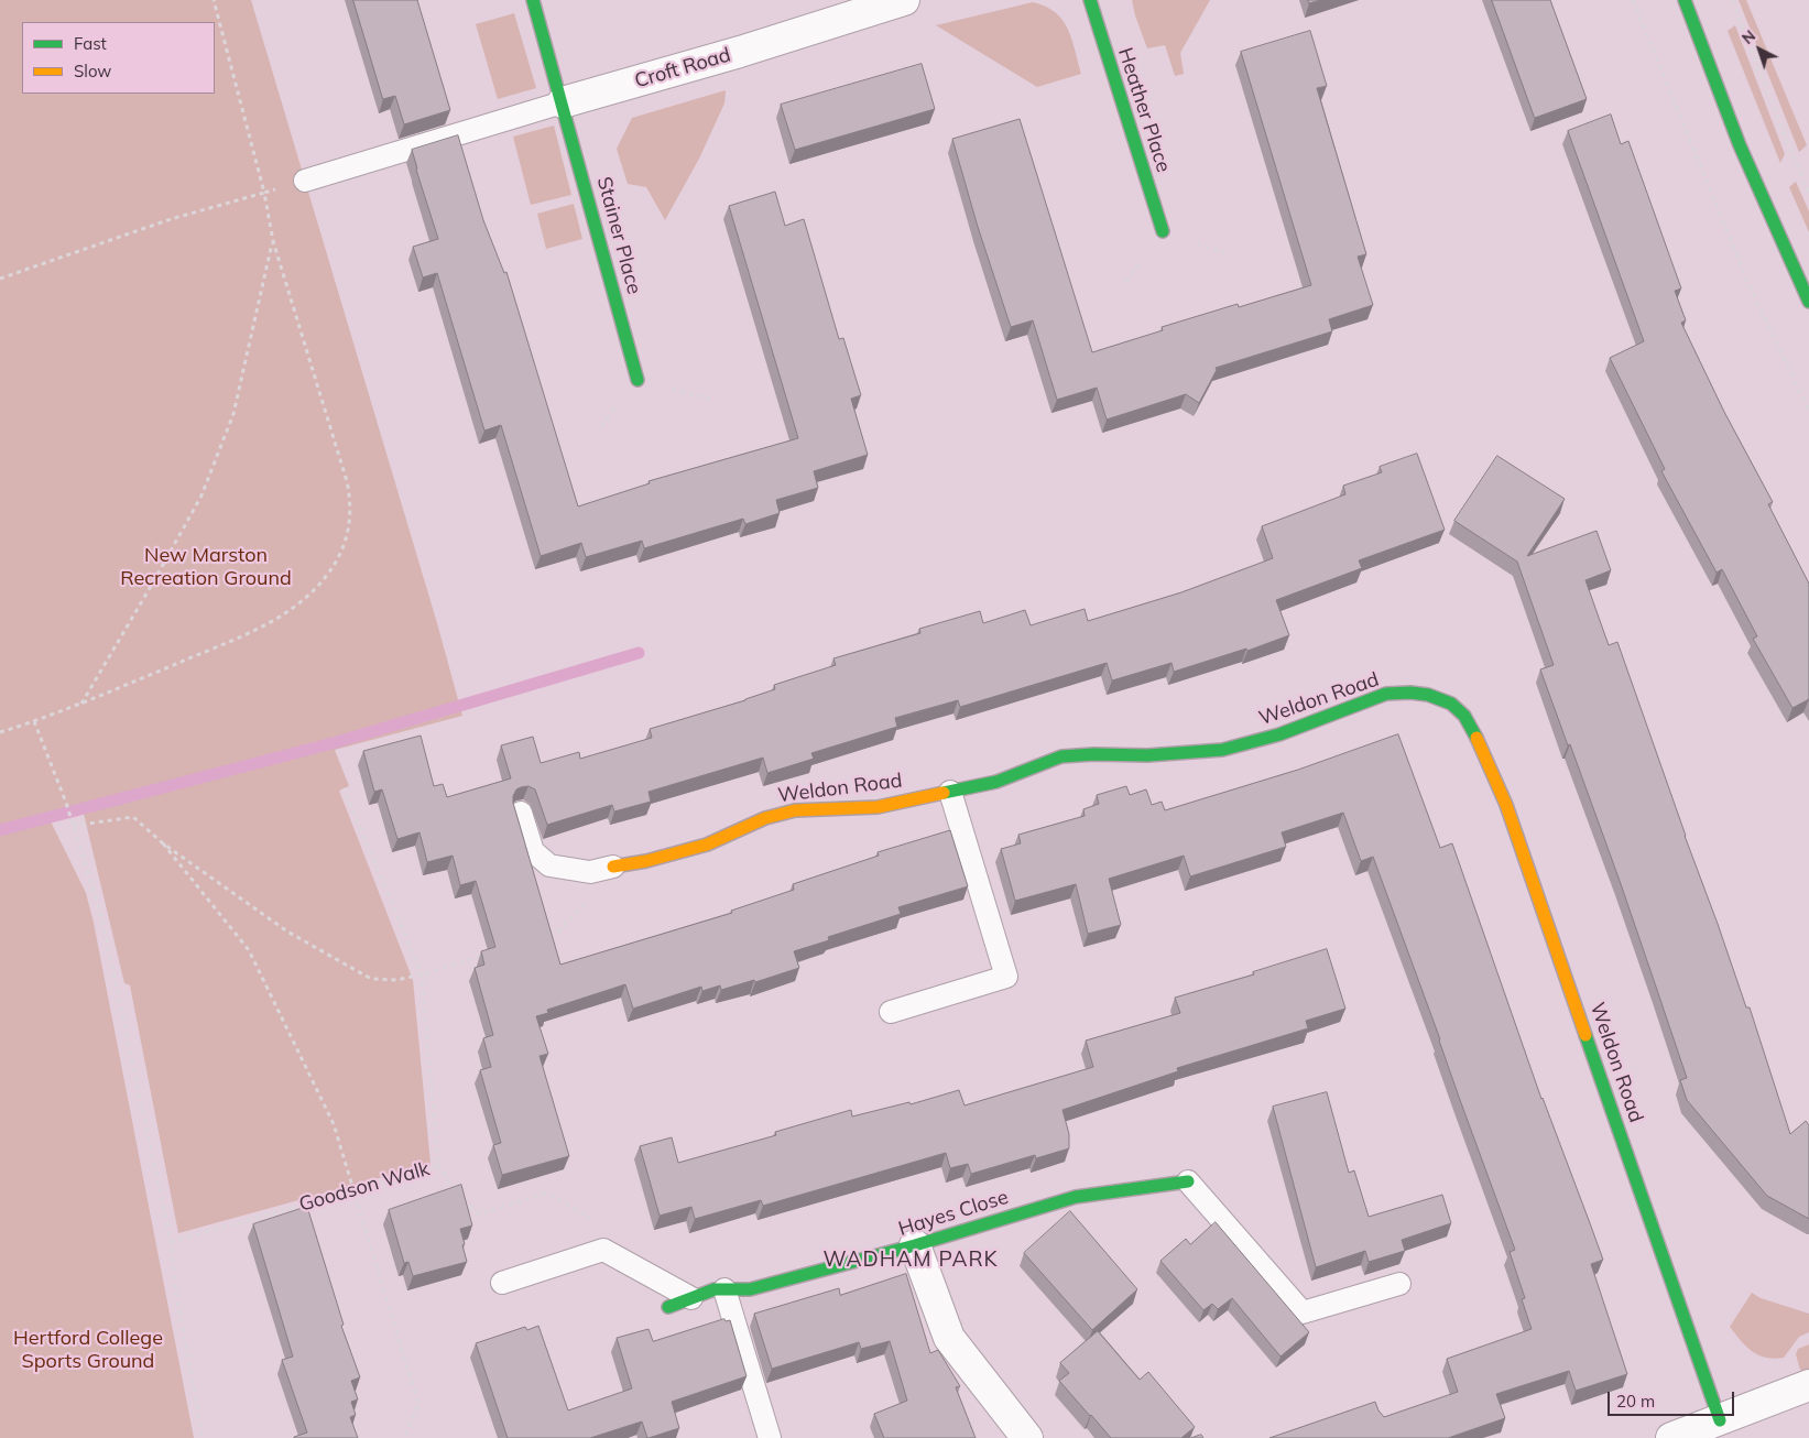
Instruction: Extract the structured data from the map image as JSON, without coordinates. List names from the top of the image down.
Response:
{
  "streets": {
    "street": [
      "Croft Road",
      "Heather Place",
      "Stainer Place",
      "Weldon Road",
      "Hayes Close"
    ],
    "path": ["Goodson Walk"]
  },
  "crossings": [
    ["Croft Road", "Stainer Place"]
  ],
  "districts": ["WADHAM PARK"],
  "parks": ["New Marston Recreation Ground", "Hertford College Sports Ground"],
  "legend": ["Fast", "Slow"],
  "scale_bar": "20 m",
  "north": "top left"
}
